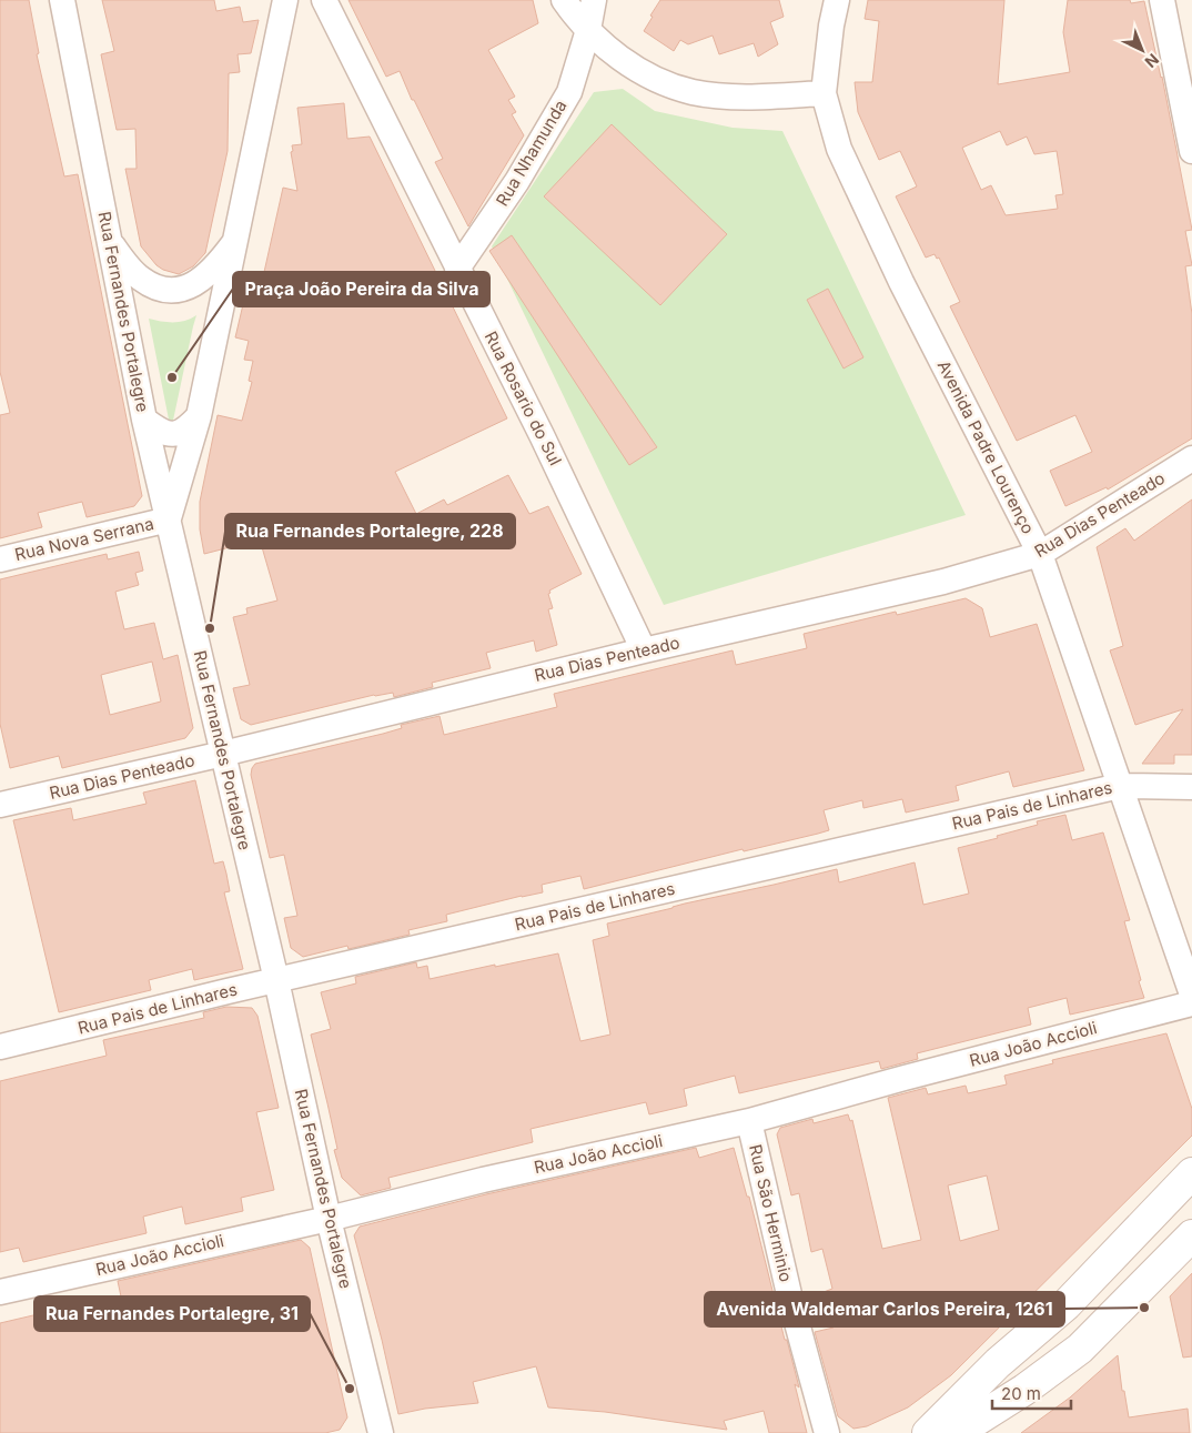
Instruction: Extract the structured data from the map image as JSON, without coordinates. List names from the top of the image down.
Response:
{
  "streets": {
    "street": [
      "Rua Nhamunda",
      "Rua Fernandes Portalegre",
      "Rua Rosario do Sul",
      "Avenida Padre Lourenço",
      "Rua Dias Penteado",
      "Rua Nova Serrana",
      "Rua Pais de Linhares",
      "Rua João Accioli",
      "Rua São Herminio"
    ]
  },
  "crossings": [
    ["Rua Nhamunda", "Rua Rosario do Sul"],
    ["Rua Fernandes Portalegre", "Rua Dias Penteado"],
    ["Rua Fernandes Portalegre", "Rua Nova Serrana"],
    ["Rua Fernandes Portalegre", "Rua Pais de Linhares"],
    ["Rua Fernandes Portalegre", "Rua João Accioli"],
    ["Rua Rosario do Sul", "Rua Dias Penteado"],
    ["Avenida Padre Lourenço", "Rua Dias Penteado"],
    ["Avenida Padre Lourenço", "Rua Pais de Linhares"],
    ["Rua João Accioli", "Rua São Herminio"]
  ],
  "places": [
    "Praça João Pereira da Silva",
    "Rua Fernandes Portalegre, 228",
    "Avenida Waldemar Carlos Pereira, 1261",
    "Rua Fernandes Portalegre, 31"
  ],
  "scale_bar": "20 m",
  "north": "bottom right"
}
